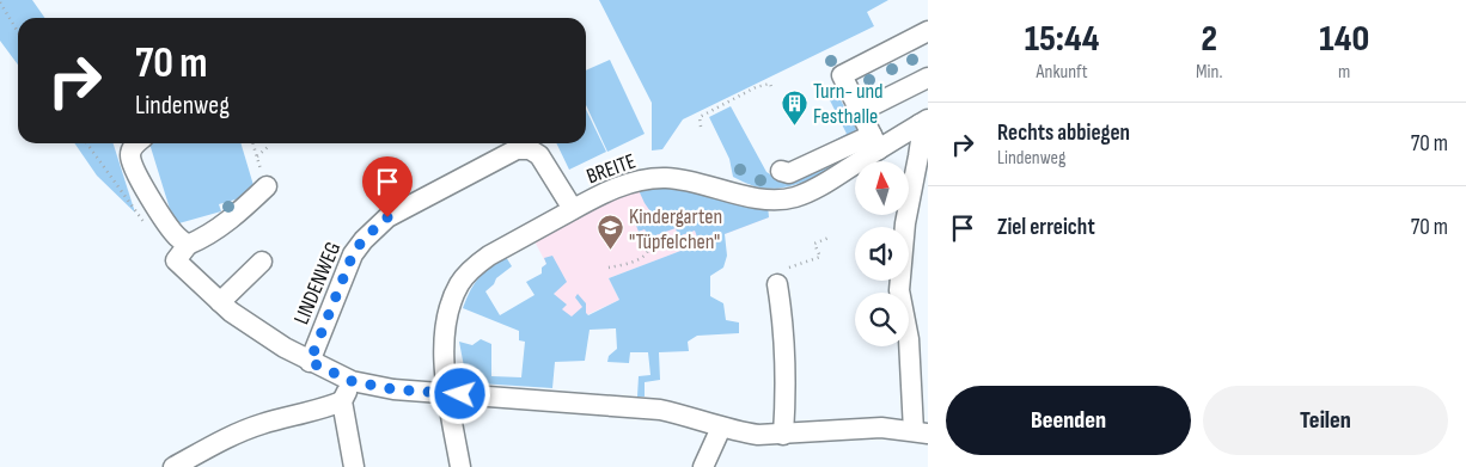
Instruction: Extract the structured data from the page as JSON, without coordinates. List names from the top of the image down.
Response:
{
  "streets": {
    "street": ["BREITE", "LINDENWEG"]
  },
  "crossings": [
    ["BREITE", "LINDENWEG"]
  ],
  "places": {
    "building": ["Turn- und Festhalle"],
    "school or university": ["Kindergarten \"Tüpfelchen\""]
  },
  "north": "top",
  "page": {
    "eta": [
      "15:44",
      "Ankunft",
      "2",
      "Min.",
      "140",
      "m"
    ],
    "turn": ["70 m", "Lindenweg"],
    "list": [
      {
        "name": "Rechts abbiegen",
        "note": "Lindenweg",
        "value": "70 m"
      },
      {
        "name": "Ziel erreicht",
        "value": "70 m"
      }
    ],
    "buttons": ["Beenden", "Teilen"]
  }
}
